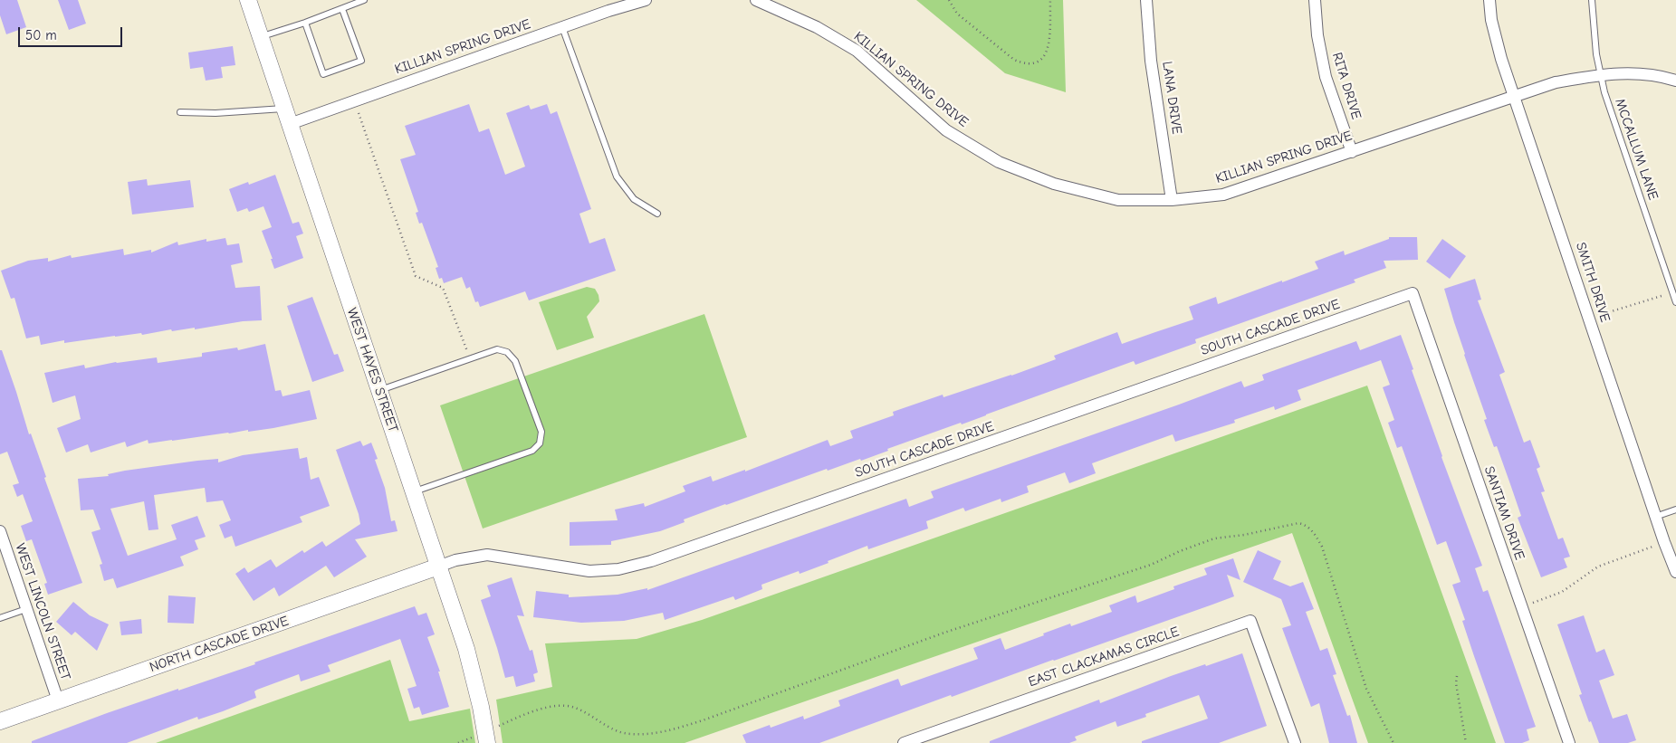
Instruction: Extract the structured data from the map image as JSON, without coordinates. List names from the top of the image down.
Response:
{
  "streets": {
    "street": [
      "KILLIAN SPRING DRIVE",
      "RITA DRIVE",
      "LANA DRIVE",
      "SMITH DRIVE",
      "SOUTH CASCADE DRIVE",
      "WEST HAYES STREET",
      "SANTIAM DRIVE",
      "WEST LINCOLN STREET",
      "NORTH CASCADE DRIVE",
      "EAST CLACKAMAS CIRCLE"
    ],
    "lane": ["MCCALLUM LANE"]
  },
  "crossings": [
    ["KILLIAN SPRING DRIVE", "RITA DRIVE"],
    ["KILLIAN SPRING DRIVE", "LANA DRIVE"],
    ["KILLIAN SPRING DRIVE", "MCCALLUM LANE"],
    ["KILLIAN SPRING DRIVE", "SMITH DRIVE"],
    ["KILLIAN SPRING DRIVE", "WEST HAYES STREET"],
    ["SOUTH CASCADE DRIVE", "WEST HAYES STREET"],
    ["SOUTH CASCADE DRIVE", "SANTIAM DRIVE"],
    ["SOUTH CASCADE DRIVE", "NORTH CASCADE DRIVE"],
    ["WEST HAYES STREET", "NORTH CASCADE DRIVE"],
    ["WEST LINCOLN STREET", "NORTH CASCADE DRIVE"]
  ],
  "scale_bar": "50 m"
}
